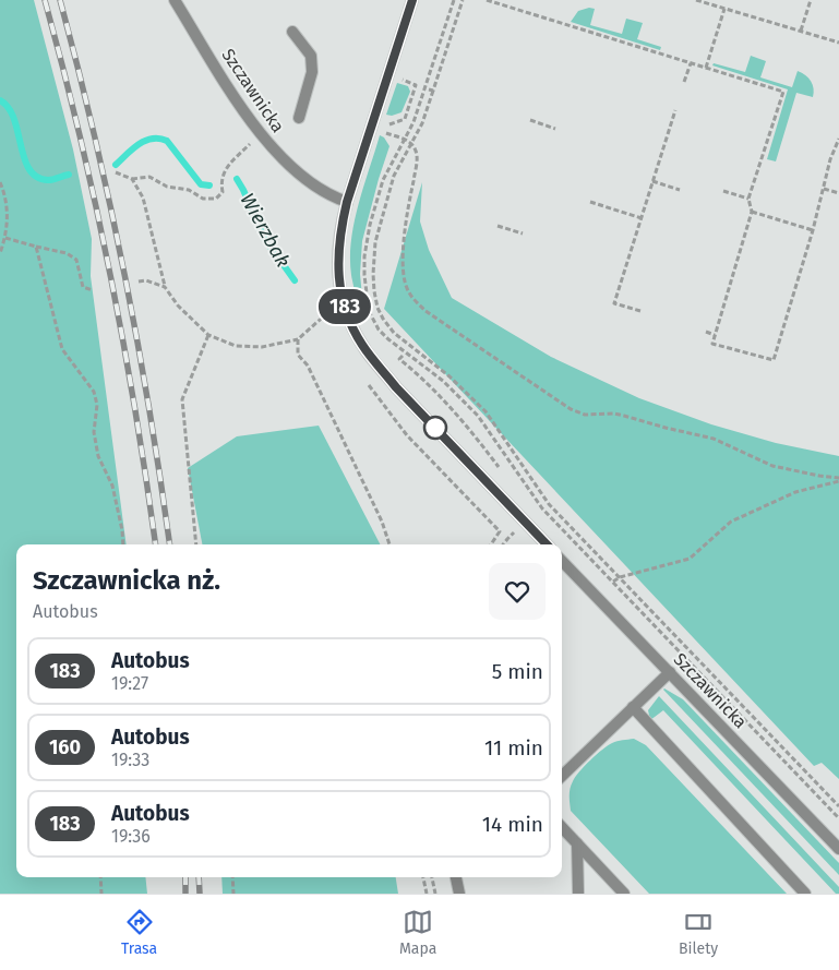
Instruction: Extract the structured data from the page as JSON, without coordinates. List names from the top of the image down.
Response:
{
  "streets": {
    "street": ["Szczawnicka"]
  },
  "water": ["Wierzbak"],
  "lines": ["bus line 183"],
  "page": {
    "on_map": "183",
    "heading": ["Szczawnicka nż.", "Autobus"],
    "list": [
      {
        "mark": "183",
        "name": "Autobus",
        "note": "19:27",
        "value": "5 min"
      },
      {
        "mark": "160",
        "name": "Autobus",
        "note": "19:33",
        "value": "11 min"
      },
      {
        "mark": "183",
        "name": "Autobus",
        "note": "19:36",
        "value": "14 min"
      }
    ],
    "tabs": ["Trasa", "Mapa", "Bilety"]
  }
}
